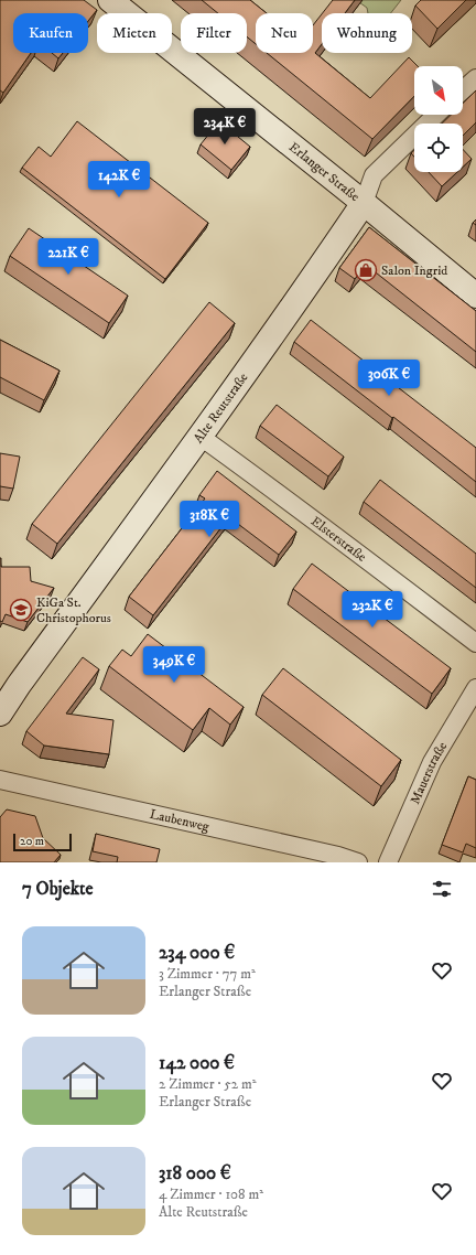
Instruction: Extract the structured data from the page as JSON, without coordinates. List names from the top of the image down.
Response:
{
  "streets": {
    "main road": ["Erlanger Straße", "Alte Reutstraße"],
    "street": ["Elsterstraße", "Mauerstraße", "Laubenweg"]
  },
  "crossings": [
    ["Erlanger Straße", "Alte Reutstraße"],
    ["Alte Reutstraße", "Elsterstraße"]
  ],
  "places": {
    "shop": ["Salon Ingrid"],
    "school or university": ["KiGa St. Christophorus"]
  },
  "scale_bar": "20 m",
  "north": "bottom right",
  "page": {
    "chip": [
      "Kaufen",
      "Mieten",
      "Filter",
      "Neu",
      "Wohnung"
    ],
    "price": [
      "234K €",
      "142K €",
      "221K €",
      "306K €",
      "318K €",
      "232K €",
      "349K €"
    ],
    "scale": "20 m",
    "heading": "7 Objekte",
    "list": [
      {
        "name": "234 000 €",
        "note": "3 Zimmer · 77 m² · Erlanger Straße"
      },
      {
        "name": "142 000 €",
        "note": "2 Zimmer · 52 m² · Erlanger Straße"
      },
      {
        "name": "318 000 €",
        "note": "4 Zimmer · 108 m² · Alte Reutstraße"
      }
    ]
  }
}
